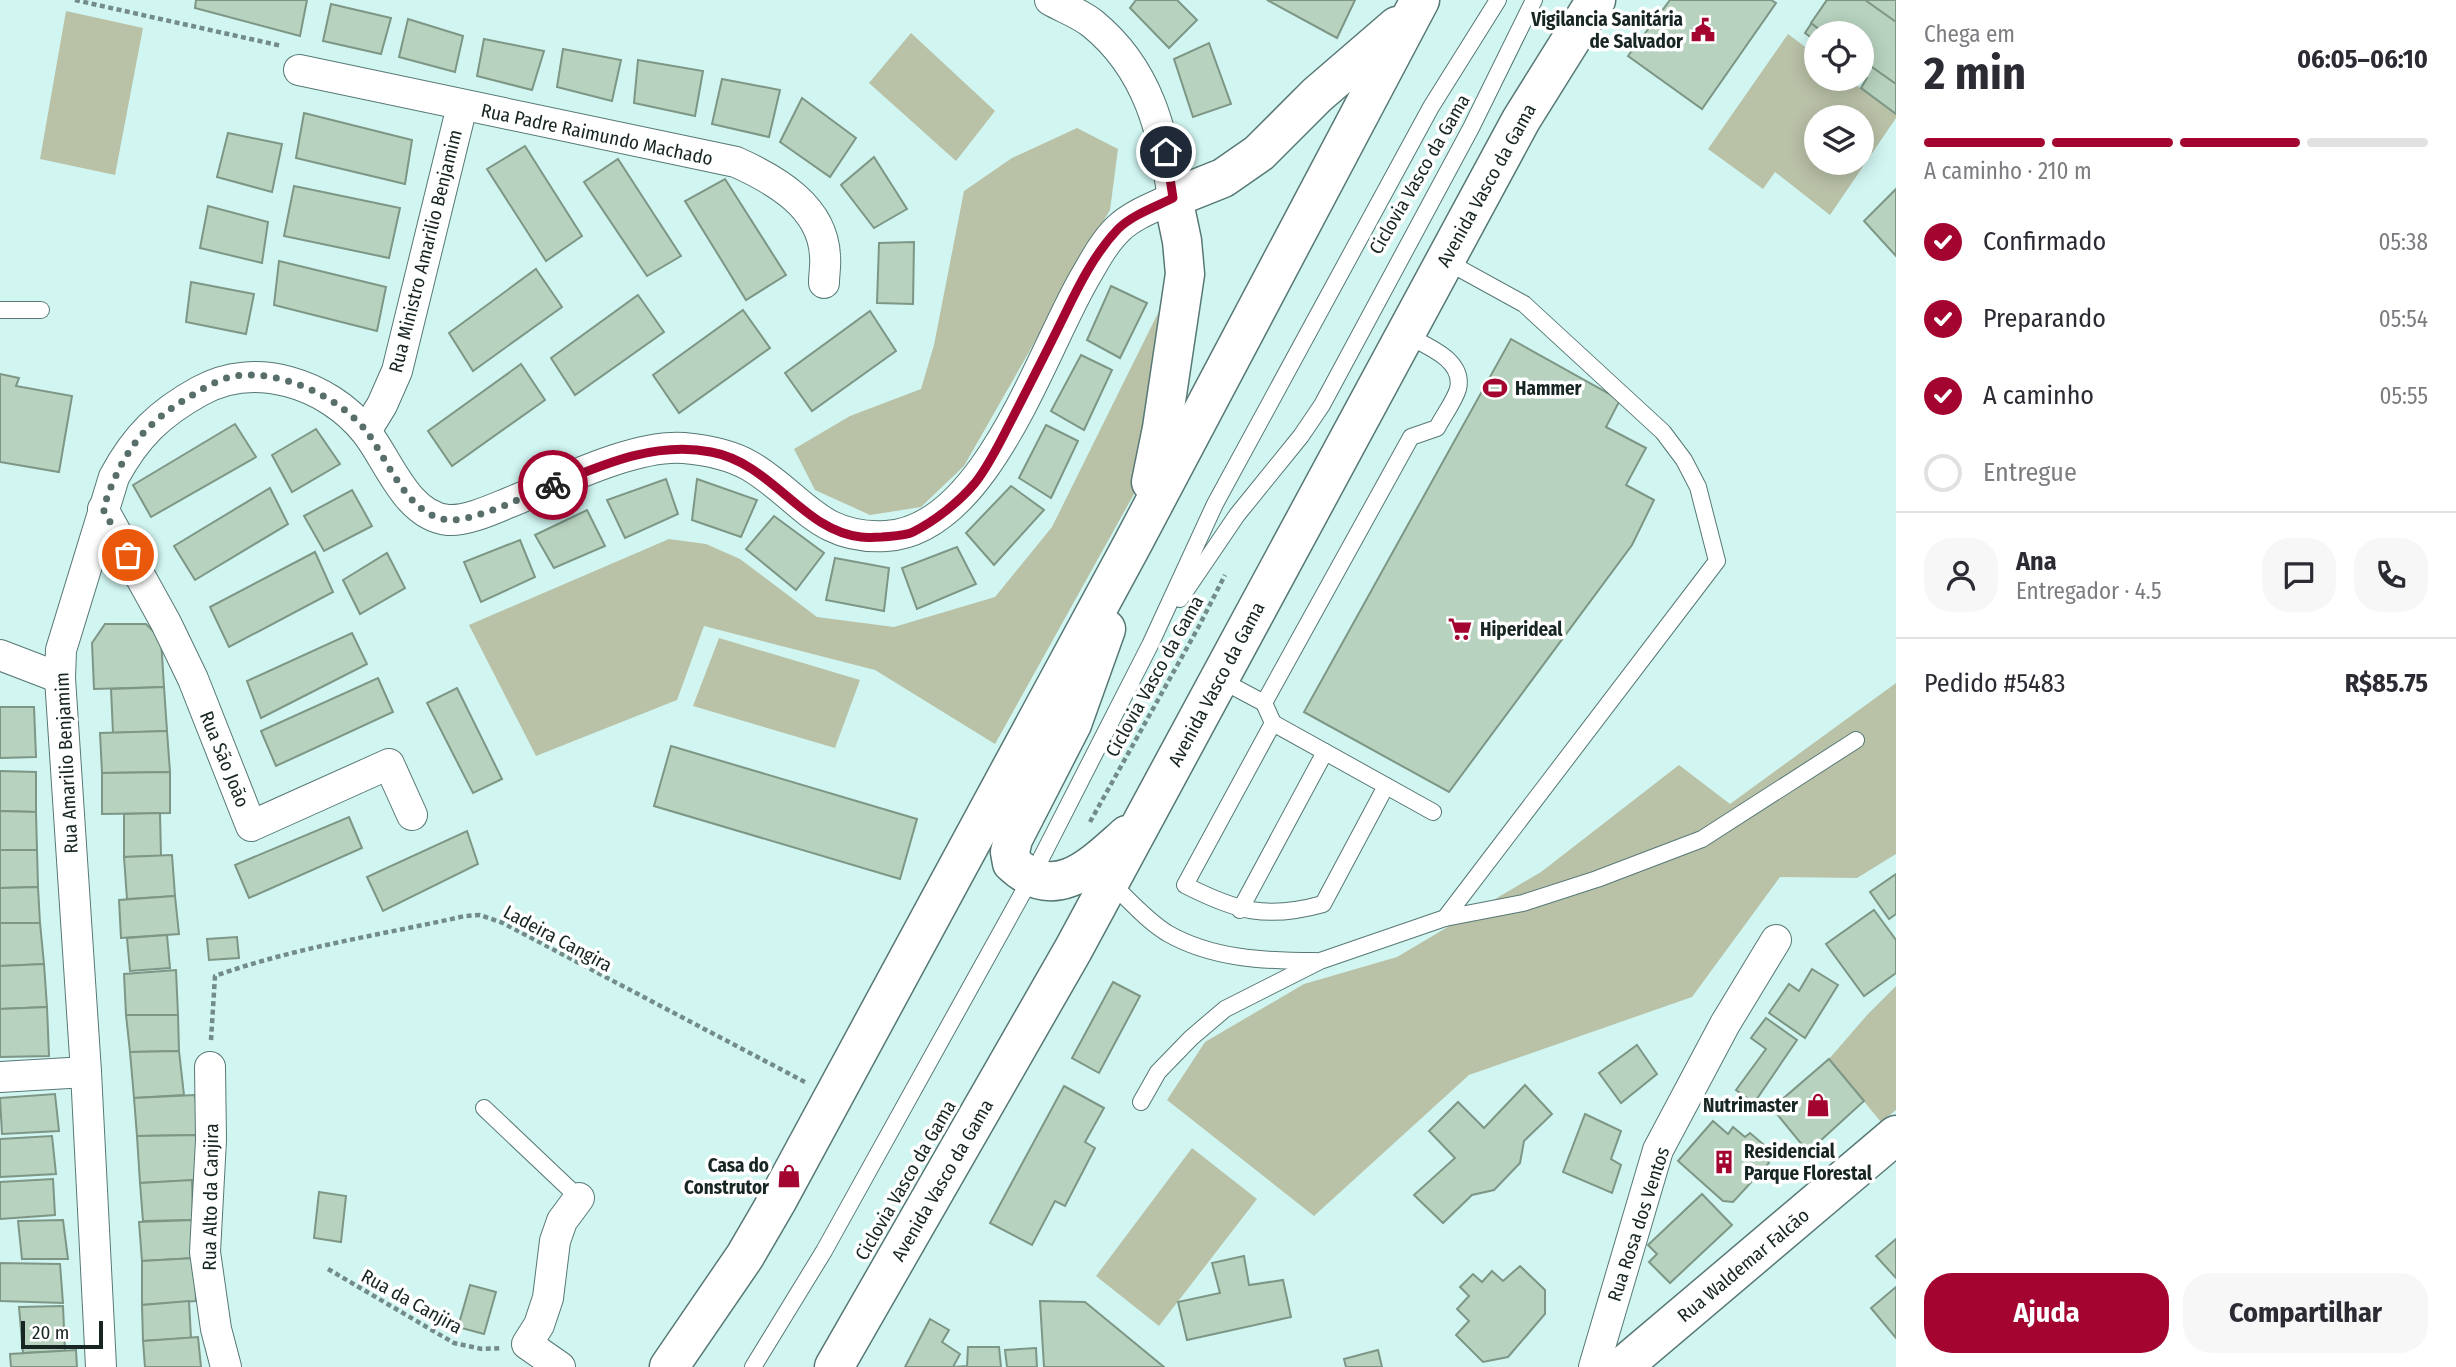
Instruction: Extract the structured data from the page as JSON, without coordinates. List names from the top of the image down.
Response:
{
  "streets": {
    "main road": ["Avenida Vasco da Gama", "Rua Waldemar Falcão"],
    "street": [
      "Rua Padre Raimundo Machado",
      "Rua Ministro Amarilio Benjamim",
      "Rua São João",
      "Rua Amarilio Benjamim",
      "Rua Alto da Canjira",
      "Rua Rosa dos Ventos"
    ],
    "path": ["Ciclovia Vasco da Gama", "Ladeira Cangira", "Rua da Canjira"]
  },
  "crossings": [
    ["Rua Padre Raimundo Machado", "Rua Ministro Amarilio Benjamim"],
    ["Rua Ministro Amarilio Benjamim", "Rua Amarilio Benjamim"],
    ["Rua São João", "Rua Amarilio Benjamim"],
    ["Ladeira Cangira", "Rua Alto da Canjira"]
  ],
  "places": {
    "public building": ["Vigilancia Sanitária de Salvador"],
    "sports": ["Hammer"],
    "supermarket": ["Hiperideal"],
    "shop": ["Nutrimaster", "Casa do Construtor"],
    "building": ["Residencial Parque Florestal"]
  },
  "scale_bar": "20 m",
  "page": {
    "heading": ["2 min", "Chega em", "06:05–06:10"],
    "panel": [
      "Ana",
      "Entregador · 4.5",
      "Pedido #5483",
      "R$85.75"
    ],
    "bar": "A caminho · 210 m",
    "list": [
      ["Confirmado", "05:38"],
      ["Preparando", "05:54"],
      ["A caminho", "05:55"],
      "Entregue"
    ],
    "buttons": ["Ajuda", "Compartilhar"],
    "scale": "20 m"
  }
}
